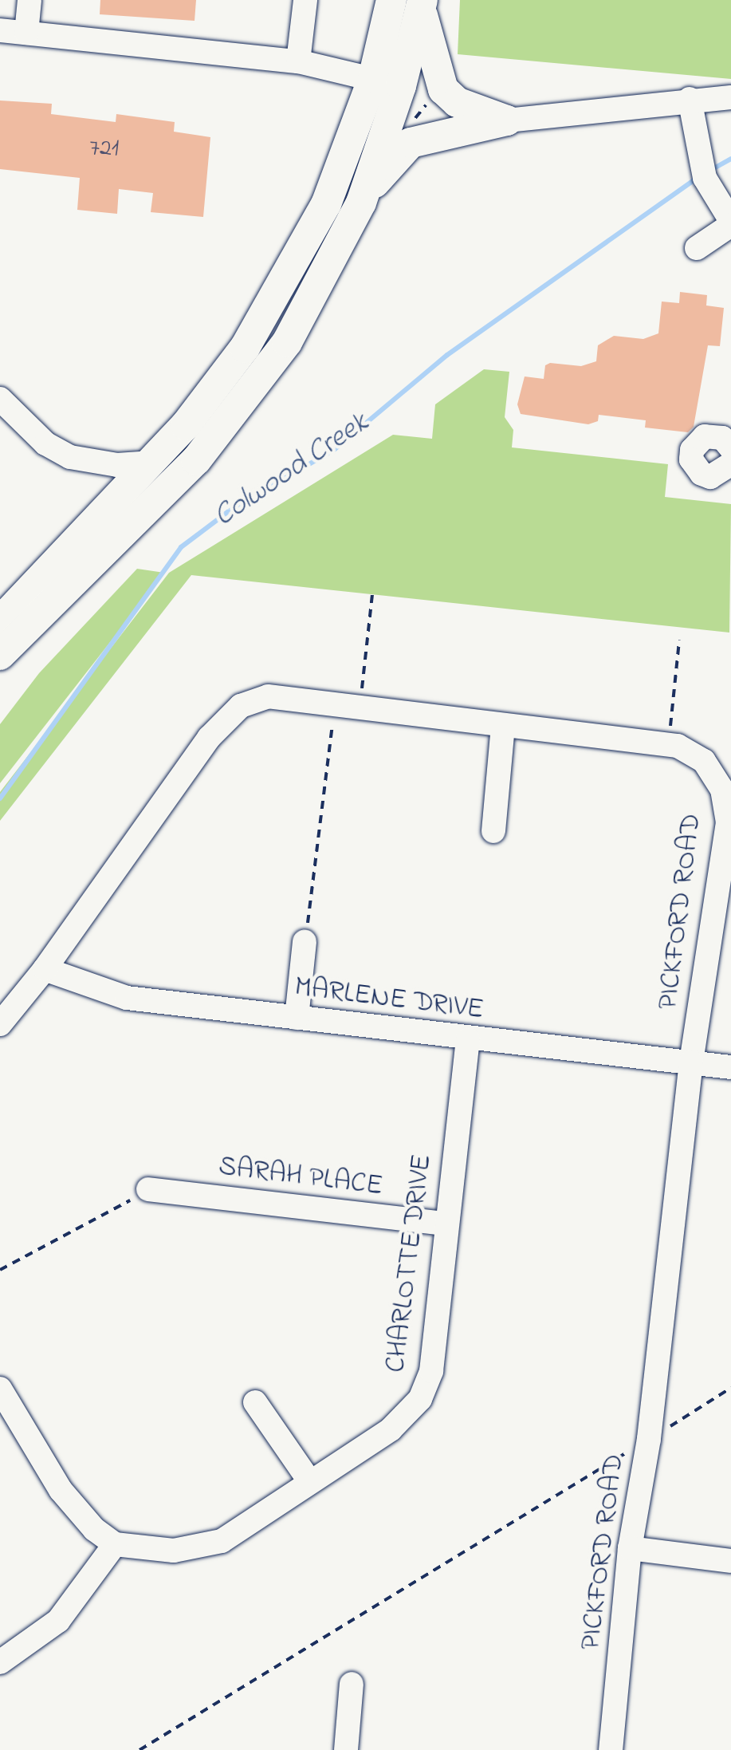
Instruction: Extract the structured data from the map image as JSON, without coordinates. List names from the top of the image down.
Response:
{
  "streets": {
    "street": [
      "PICKFORD ROAD",
      "MARLENE DRIVE",
      "SARAH PLACE",
      "CHARLOTTE DRIVE"
    ]
  },
  "crossings": [
    ["PICKFORD ROAD", "MARLENE DRIVE"],
    ["MARLENE DRIVE", "CHARLOTTE DRIVE"],
    ["SARAH PLACE", "CHARLOTTE DRIVE"]
  ],
  "water": ["Colwood Creek"],
  "house_numbers": ["721"]
}
